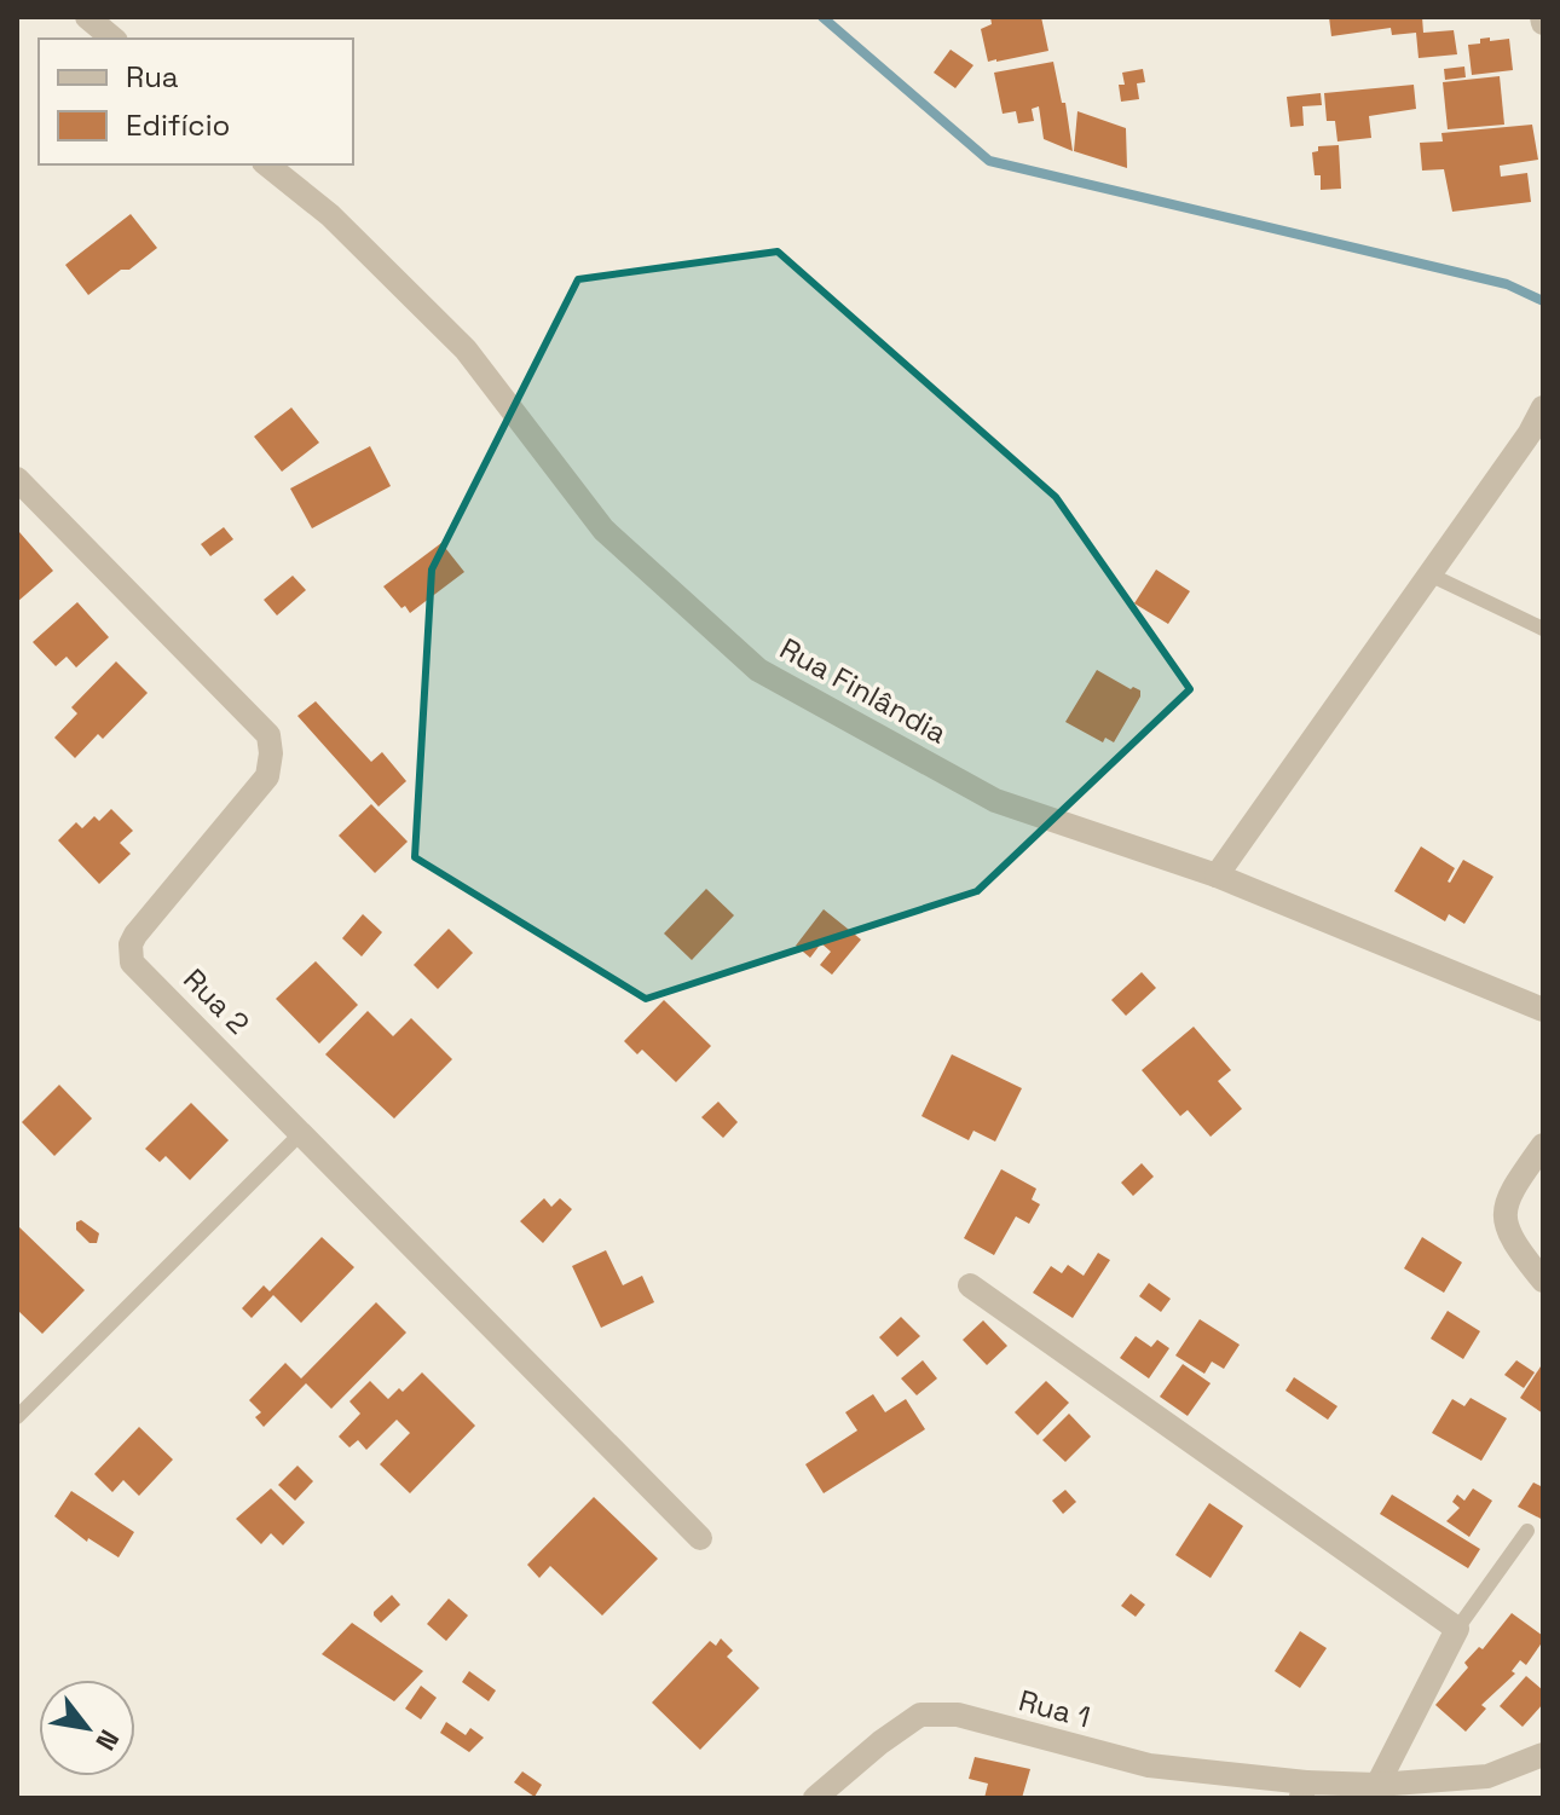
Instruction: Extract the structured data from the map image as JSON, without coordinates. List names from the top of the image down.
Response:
{
  "streets": {
    "street": ["Rua Finlândia", "Rua 2", "Rua 1"]
  },
  "legend": ["Rua", "Edifício"],
  "north": "bottom right"
}
